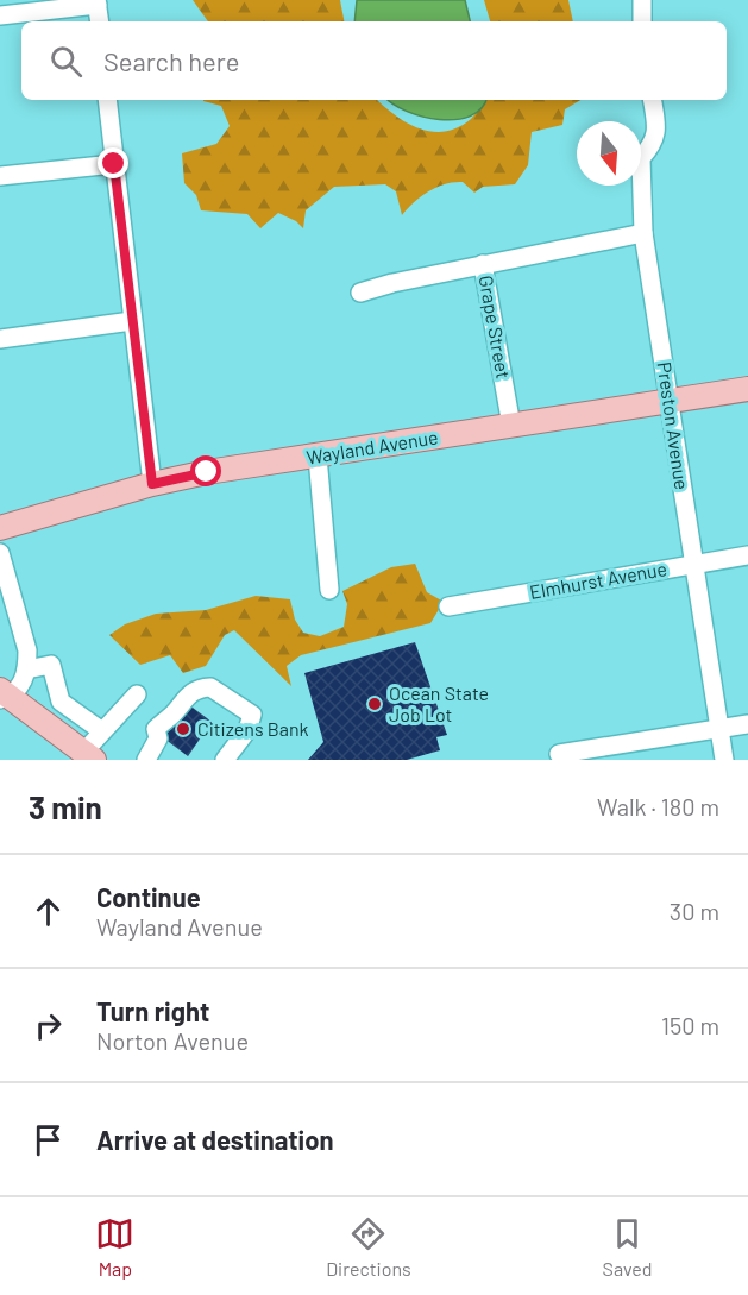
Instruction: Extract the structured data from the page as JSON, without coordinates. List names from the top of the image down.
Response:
{
  "streets": {
    "main road": ["Wayland Avenue"],
    "street": ["Grape Street", "Preston Avenue", "Elmhurst Avenue"]
  },
  "crossings": [
    ["Grape Street", "Preston Avenue"],
    ["Grape Street", "Wayland Avenue"],
    ["Preston Avenue", "Wayland Avenue"],
    ["Preston Avenue", "Elmhurst Avenue"]
  ],
  "places": ["Ocean State Job Lot", "Citizens Bank"],
  "north": "bottom",
  "page": {
    "search": "Search here",
    "heading": ["3 min", "Walk · 180 m"],
    "list": [
      ["Continue", "Wayland Avenue", "30 m"],
      ["Turn right", "Norton Avenue", "150 m"],
      "Arrive at destination"
    ],
    "nav": ["Map", "Directions", "Saved"]
  }
}
